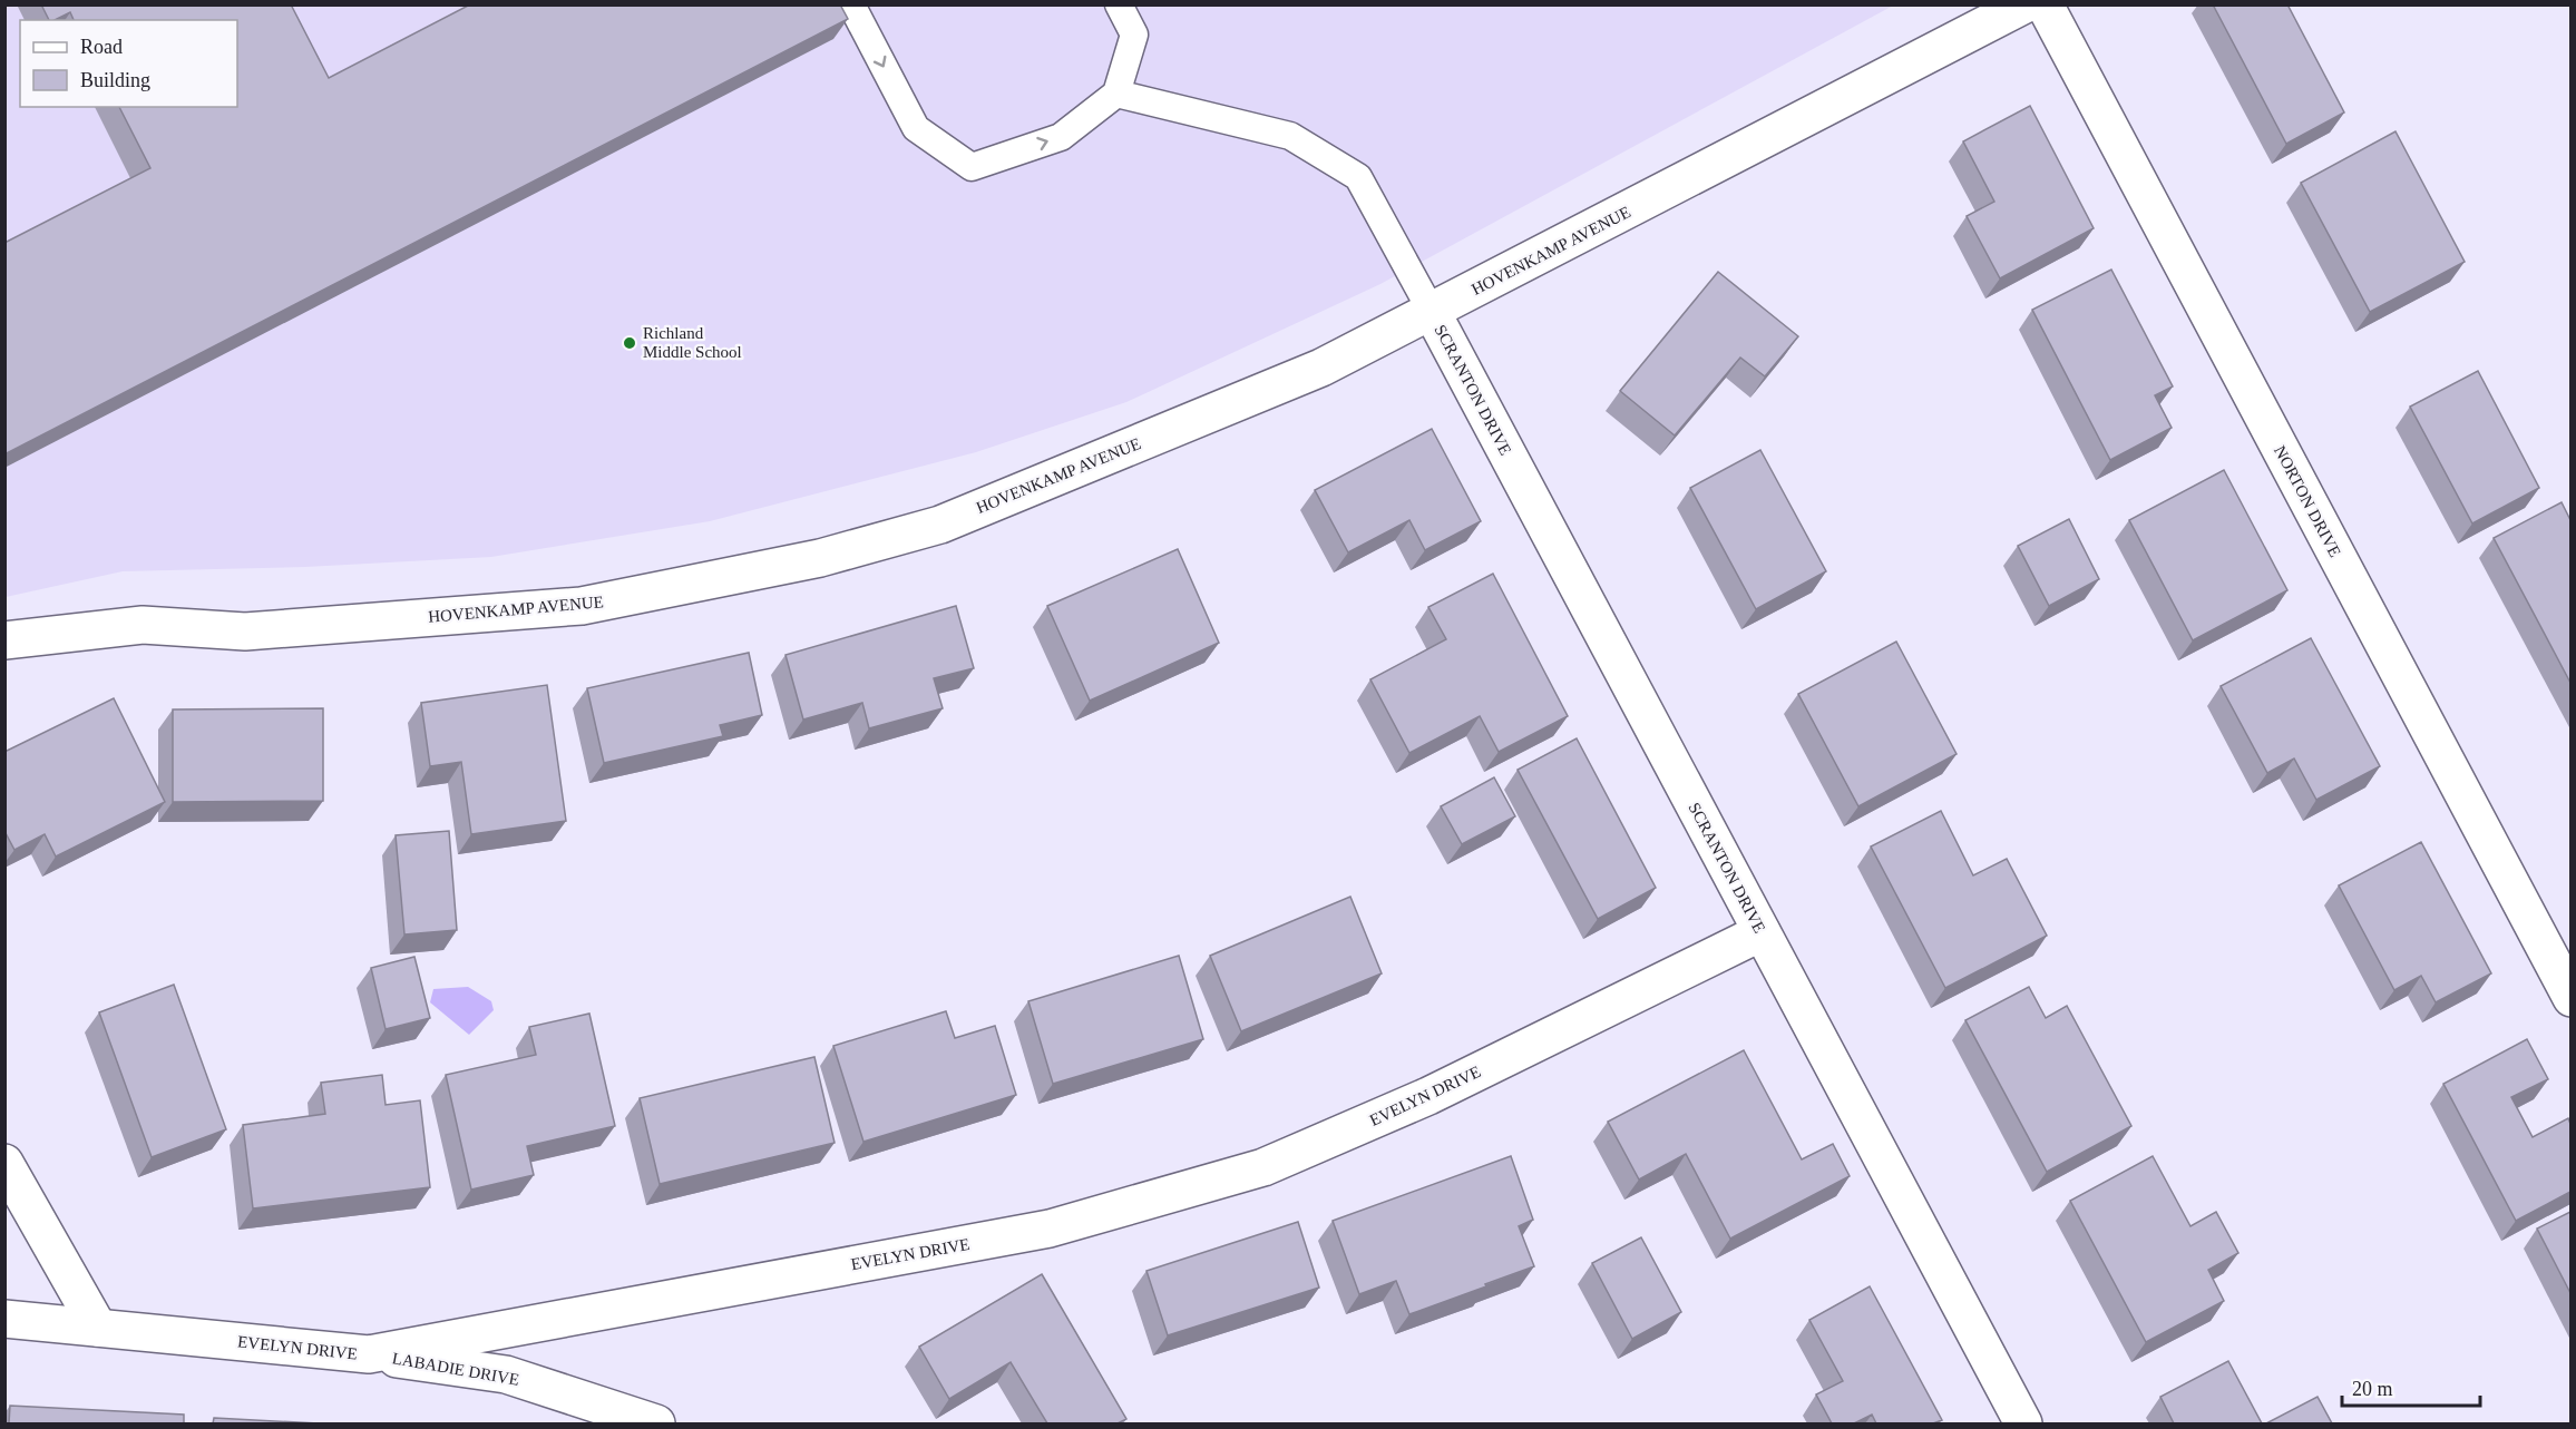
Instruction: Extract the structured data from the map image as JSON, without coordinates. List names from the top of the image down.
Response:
{
  "streets": {
    "street": [
      "HOVENKAMP AVENUE",
      "SCRANTON DRIVE",
      "NORTON DRIVE",
      "EVELYN DRIVE",
      "LABADIE DRIVE"
    ]
  },
  "crossings": [
    ["HOVENKAMP AVENUE", "SCRANTON DRIVE"],
    ["SCRANTON DRIVE", "EVELYN DRIVE"],
    ["EVELYN DRIVE", "LABADIE DRIVE"]
  ],
  "places": ["Richland Middle School"],
  "legend": ["Road", "Building"],
  "scale_bar": "20 m"
}
